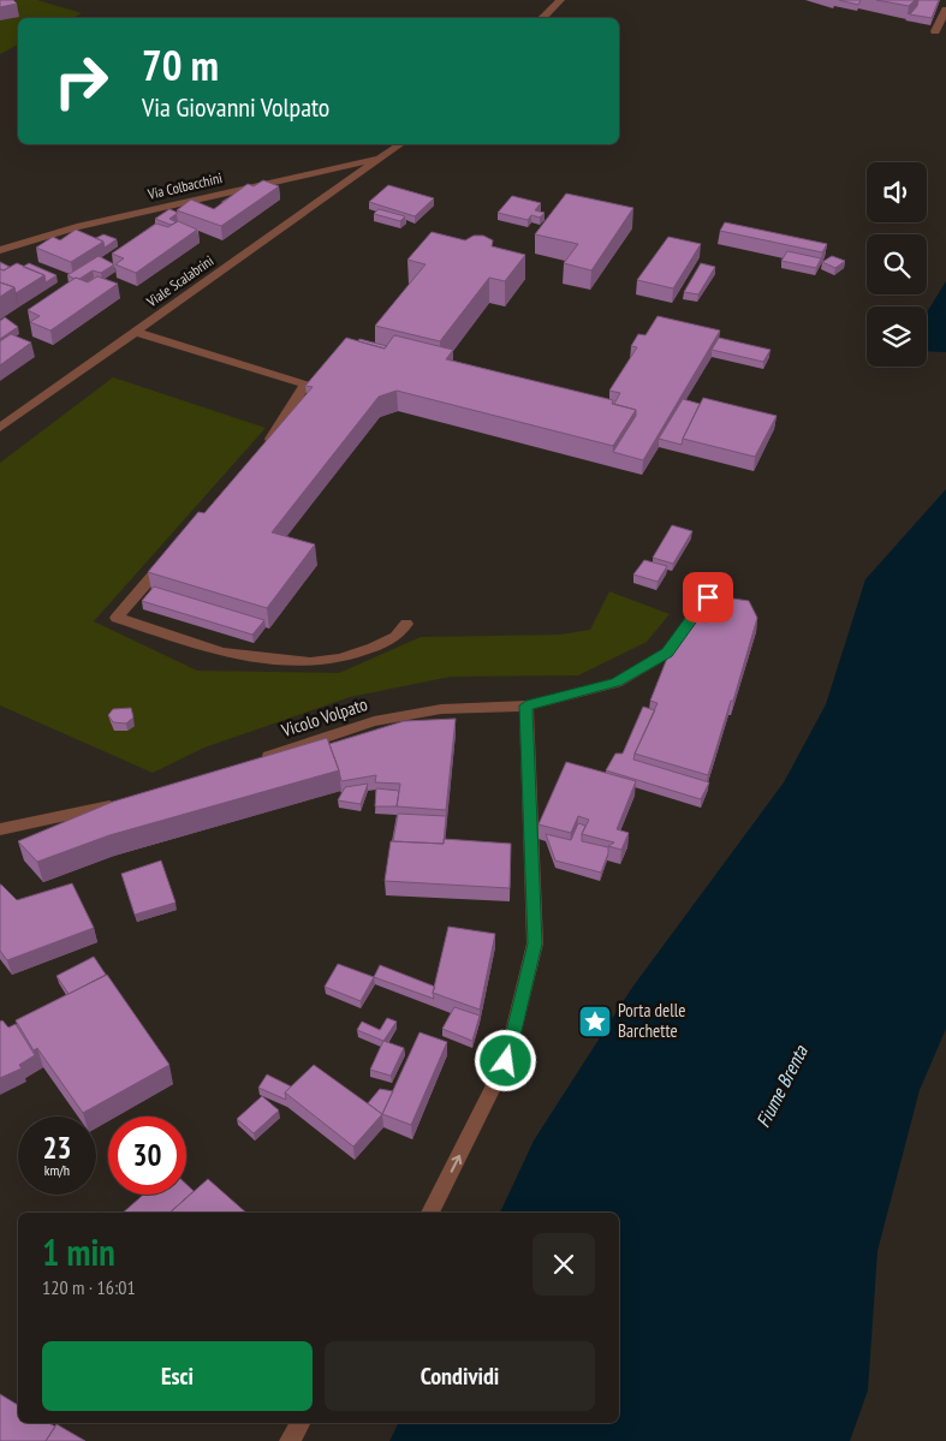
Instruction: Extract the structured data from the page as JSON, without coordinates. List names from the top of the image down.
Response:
{
  "streets": {
    "street": ["Via Colbacchini", "Viale Scalabrini", "Vicolo Volpato"]
  },
  "crossings": [
    ["Via Colbacchini", "Viale Scalabrini"]
  ],
  "water": ["Fiume Brenta"],
  "places": {
    "place": ["Porta delle Barchette"]
  },
  "page": {
    "turn": ["70 m", "Via Giovanni Volpato"],
    "speed": "23 km/h",
    "limit": "30",
    "heading": ["1 min", "120 m · 16:01"],
    "buttons": ["Esci", "Condividi"]
  }
}
